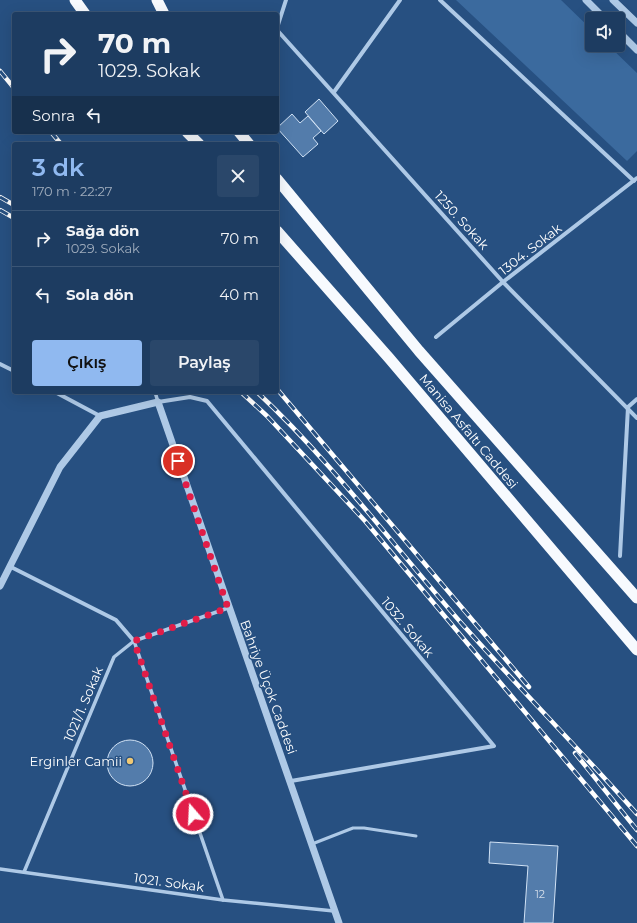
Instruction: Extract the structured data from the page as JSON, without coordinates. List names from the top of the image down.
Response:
{
  "streets": {
    "highway": ["Manisa Asfaltı Caddesi"],
    "street": [
      "1250. Sokak",
      "1304. Sokak",
      "1032. Sokak",
      "Bahriye Üçok Caddesi",
      "1021/1. Sokak",
      "1021. Sokak"
    ]
  },
  "crossings": [
    ["1250. Sokak", "1304. Sokak"],
    ["1032. Sokak", "Bahriye Üçok Caddesi"],
    ["Bahriye Üçok Caddesi", "1021/1. Sokak"],
    ["Bahriye Üçok Caddesi", "1021. Sokak"],
    ["1021/1. Sokak", "1021. Sokak"]
  ],
  "places": ["Erginler Camii"],
  "house_numbers": ["12"],
  "page": {
    "turn": ["70 m", "1029. Sokak"],
    "then": "Sonra",
    "heading": ["3 dk", "170 m · 22:27"],
    "list": [
      {
        "name": "Sağa dön",
        "note": "1029. Sokak",
        "value": "70 m"
      },
      {
        "name": "Sola dön",
        "value": "40 m"
      }
    ],
    "buttons": ["Çıkış", "Paylaş"]
  }
}
